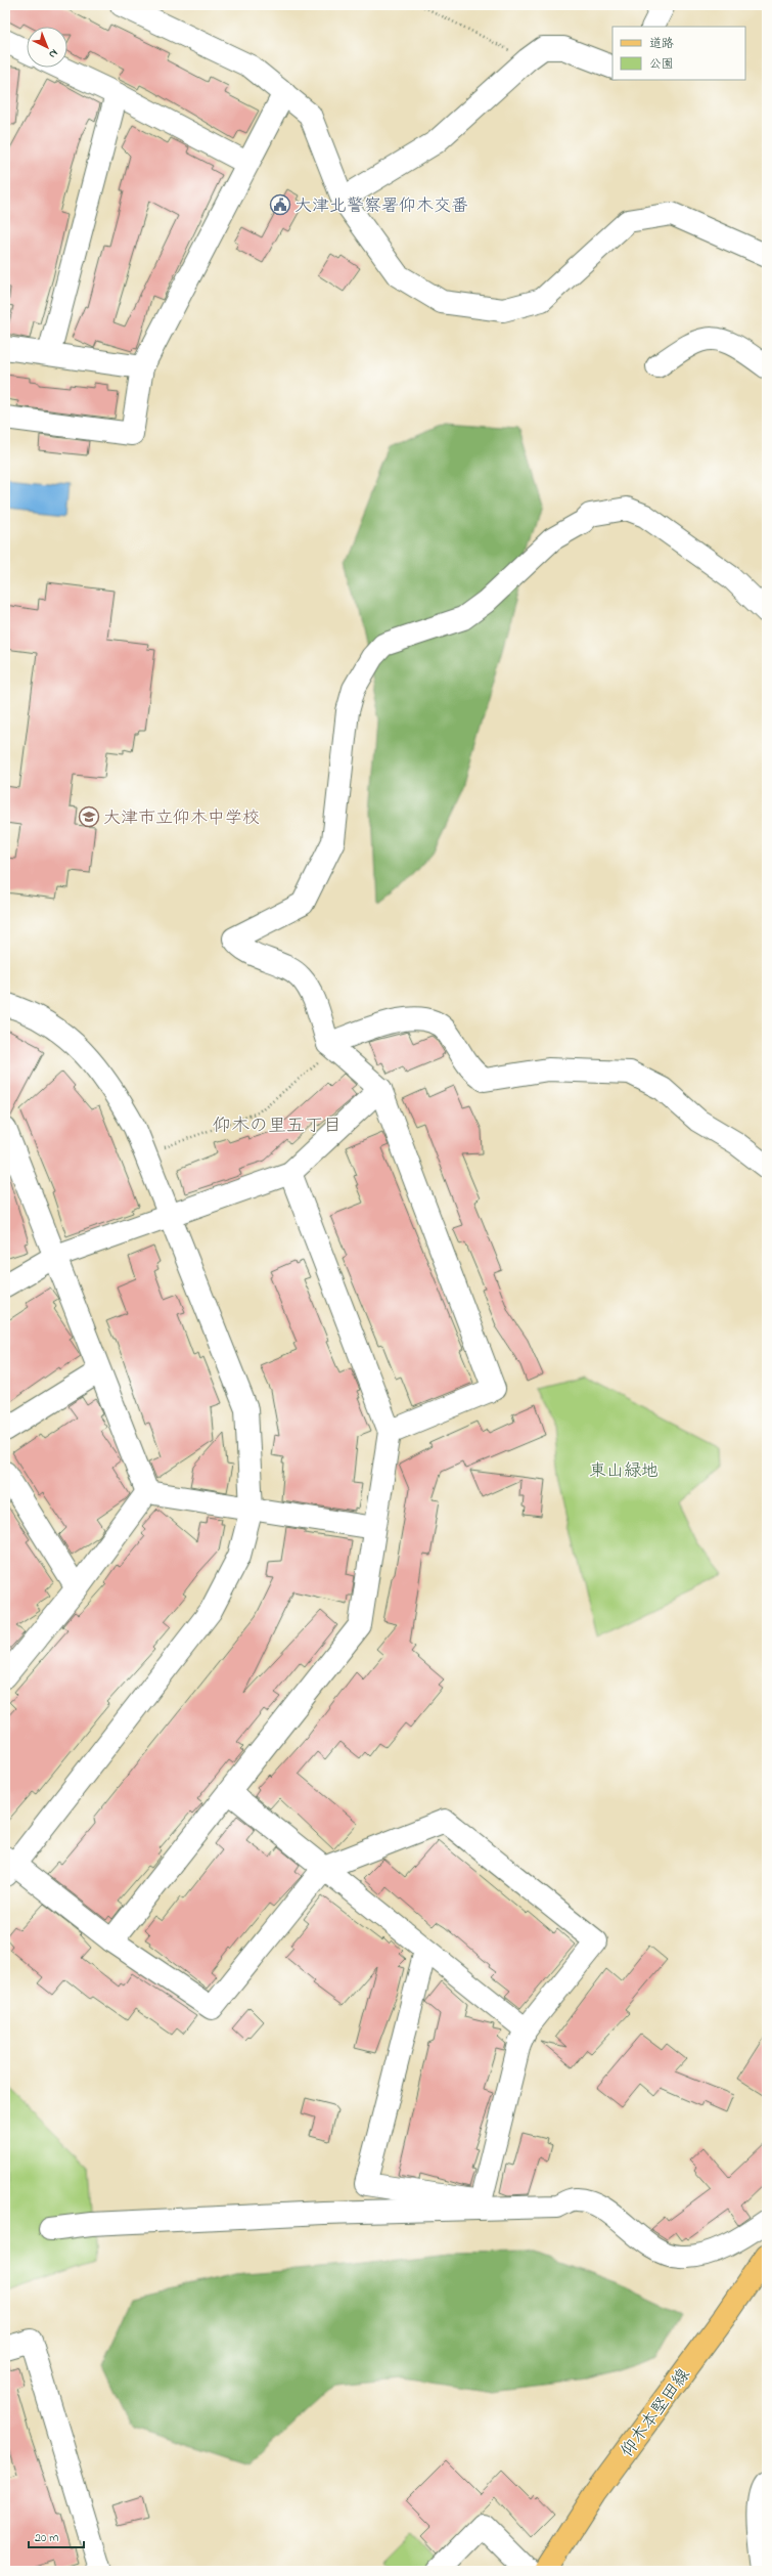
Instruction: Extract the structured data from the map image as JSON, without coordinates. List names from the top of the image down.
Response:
{
  "streets": {
    "main road": ["仰木本堅田線"]
  },
  "districts": ["仰木の里五丁目"],
  "parks": ["東山緑地"],
  "places": {
    "public building": ["大津北警察署仰木交番"],
    "school or university": ["大津市立仰木中学校"]
  },
  "legend": ["道路", "公園"],
  "scale_bar": "20 m",
  "north": "bottom right"
}
